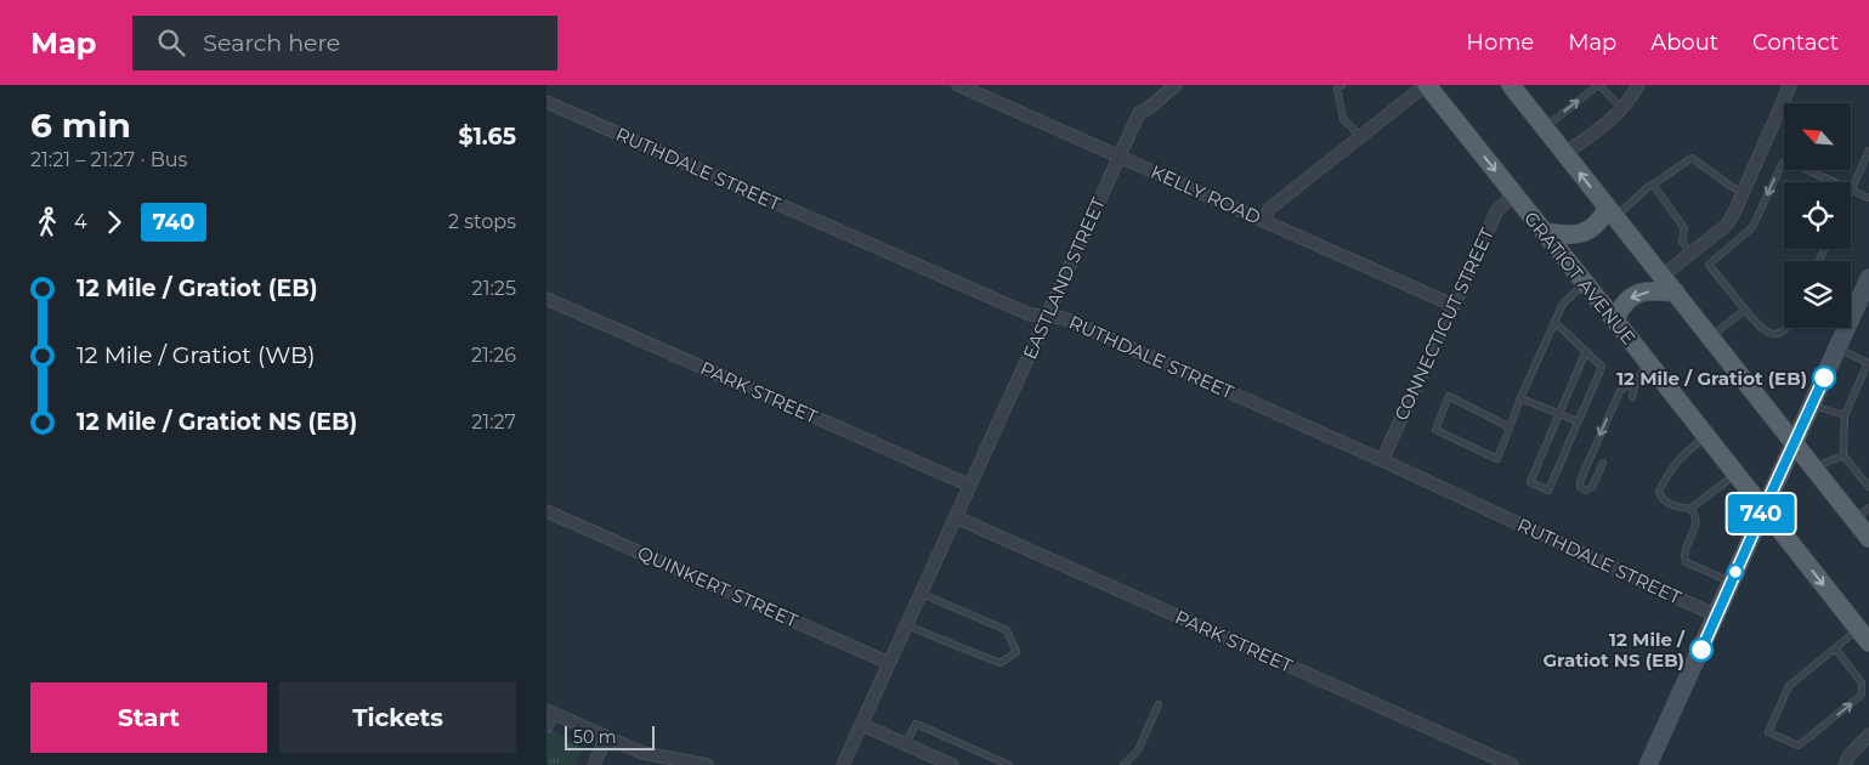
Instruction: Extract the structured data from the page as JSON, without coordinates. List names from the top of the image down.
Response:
{
  "streets": {
    "main road": ["GRATIOT AVENUE"],
    "street": [
      "RUTHDALE STREET",
      "KELLY ROAD",
      "EASTLAND STREET",
      "CONNECTICUT STREET",
      "PARK STREET",
      "QUINKERT STREET"
    ]
  },
  "crossings": [
    ["RUTHDALE STREET", "EASTLAND STREET"],
    ["RUTHDALE STREET", "CONNECTICUT STREET"],
    ["KELLY ROAD", "EASTLAND STREET"],
    ["KELLY ROAD", "CONNECTICUT STREET"],
    ["EASTLAND STREET", "PARK STREET"],
    ["GRATIOT AVENUE", "CONNECTICUT STREET"]
  ],
  "places": ["12 Mile / Gratiot (EB)", "12 Mile / Gratiot NS (EB)"],
  "lines": ["bus line 740"],
  "scale_bar": "50 m",
  "north": "top left",
  "page": {
    "header": "Map",
    "search": "Search here",
    "nav": [
      "Home",
      "Map",
      "About",
      "Contact"
    ],
    "heading": ["6 min", "21:21 – 21:27 · Bus", "$1.65"],
    "on_map": "740",
    "legs": ["4", "740", "2 stops"],
    "list": [
      {
        "name": "12 Mile / Gratiot (EB)",
        "value": "21:25"
      },
      {
        "name": "12 Mile / Gratiot (WB)",
        "value": "21:26"
      },
      {
        "name": "12 Mile / Gratiot NS (EB)",
        "value": "21:27"
      }
    ],
    "buttons": ["Start", "Tickets"],
    "scale": "50 m"
  }
}
